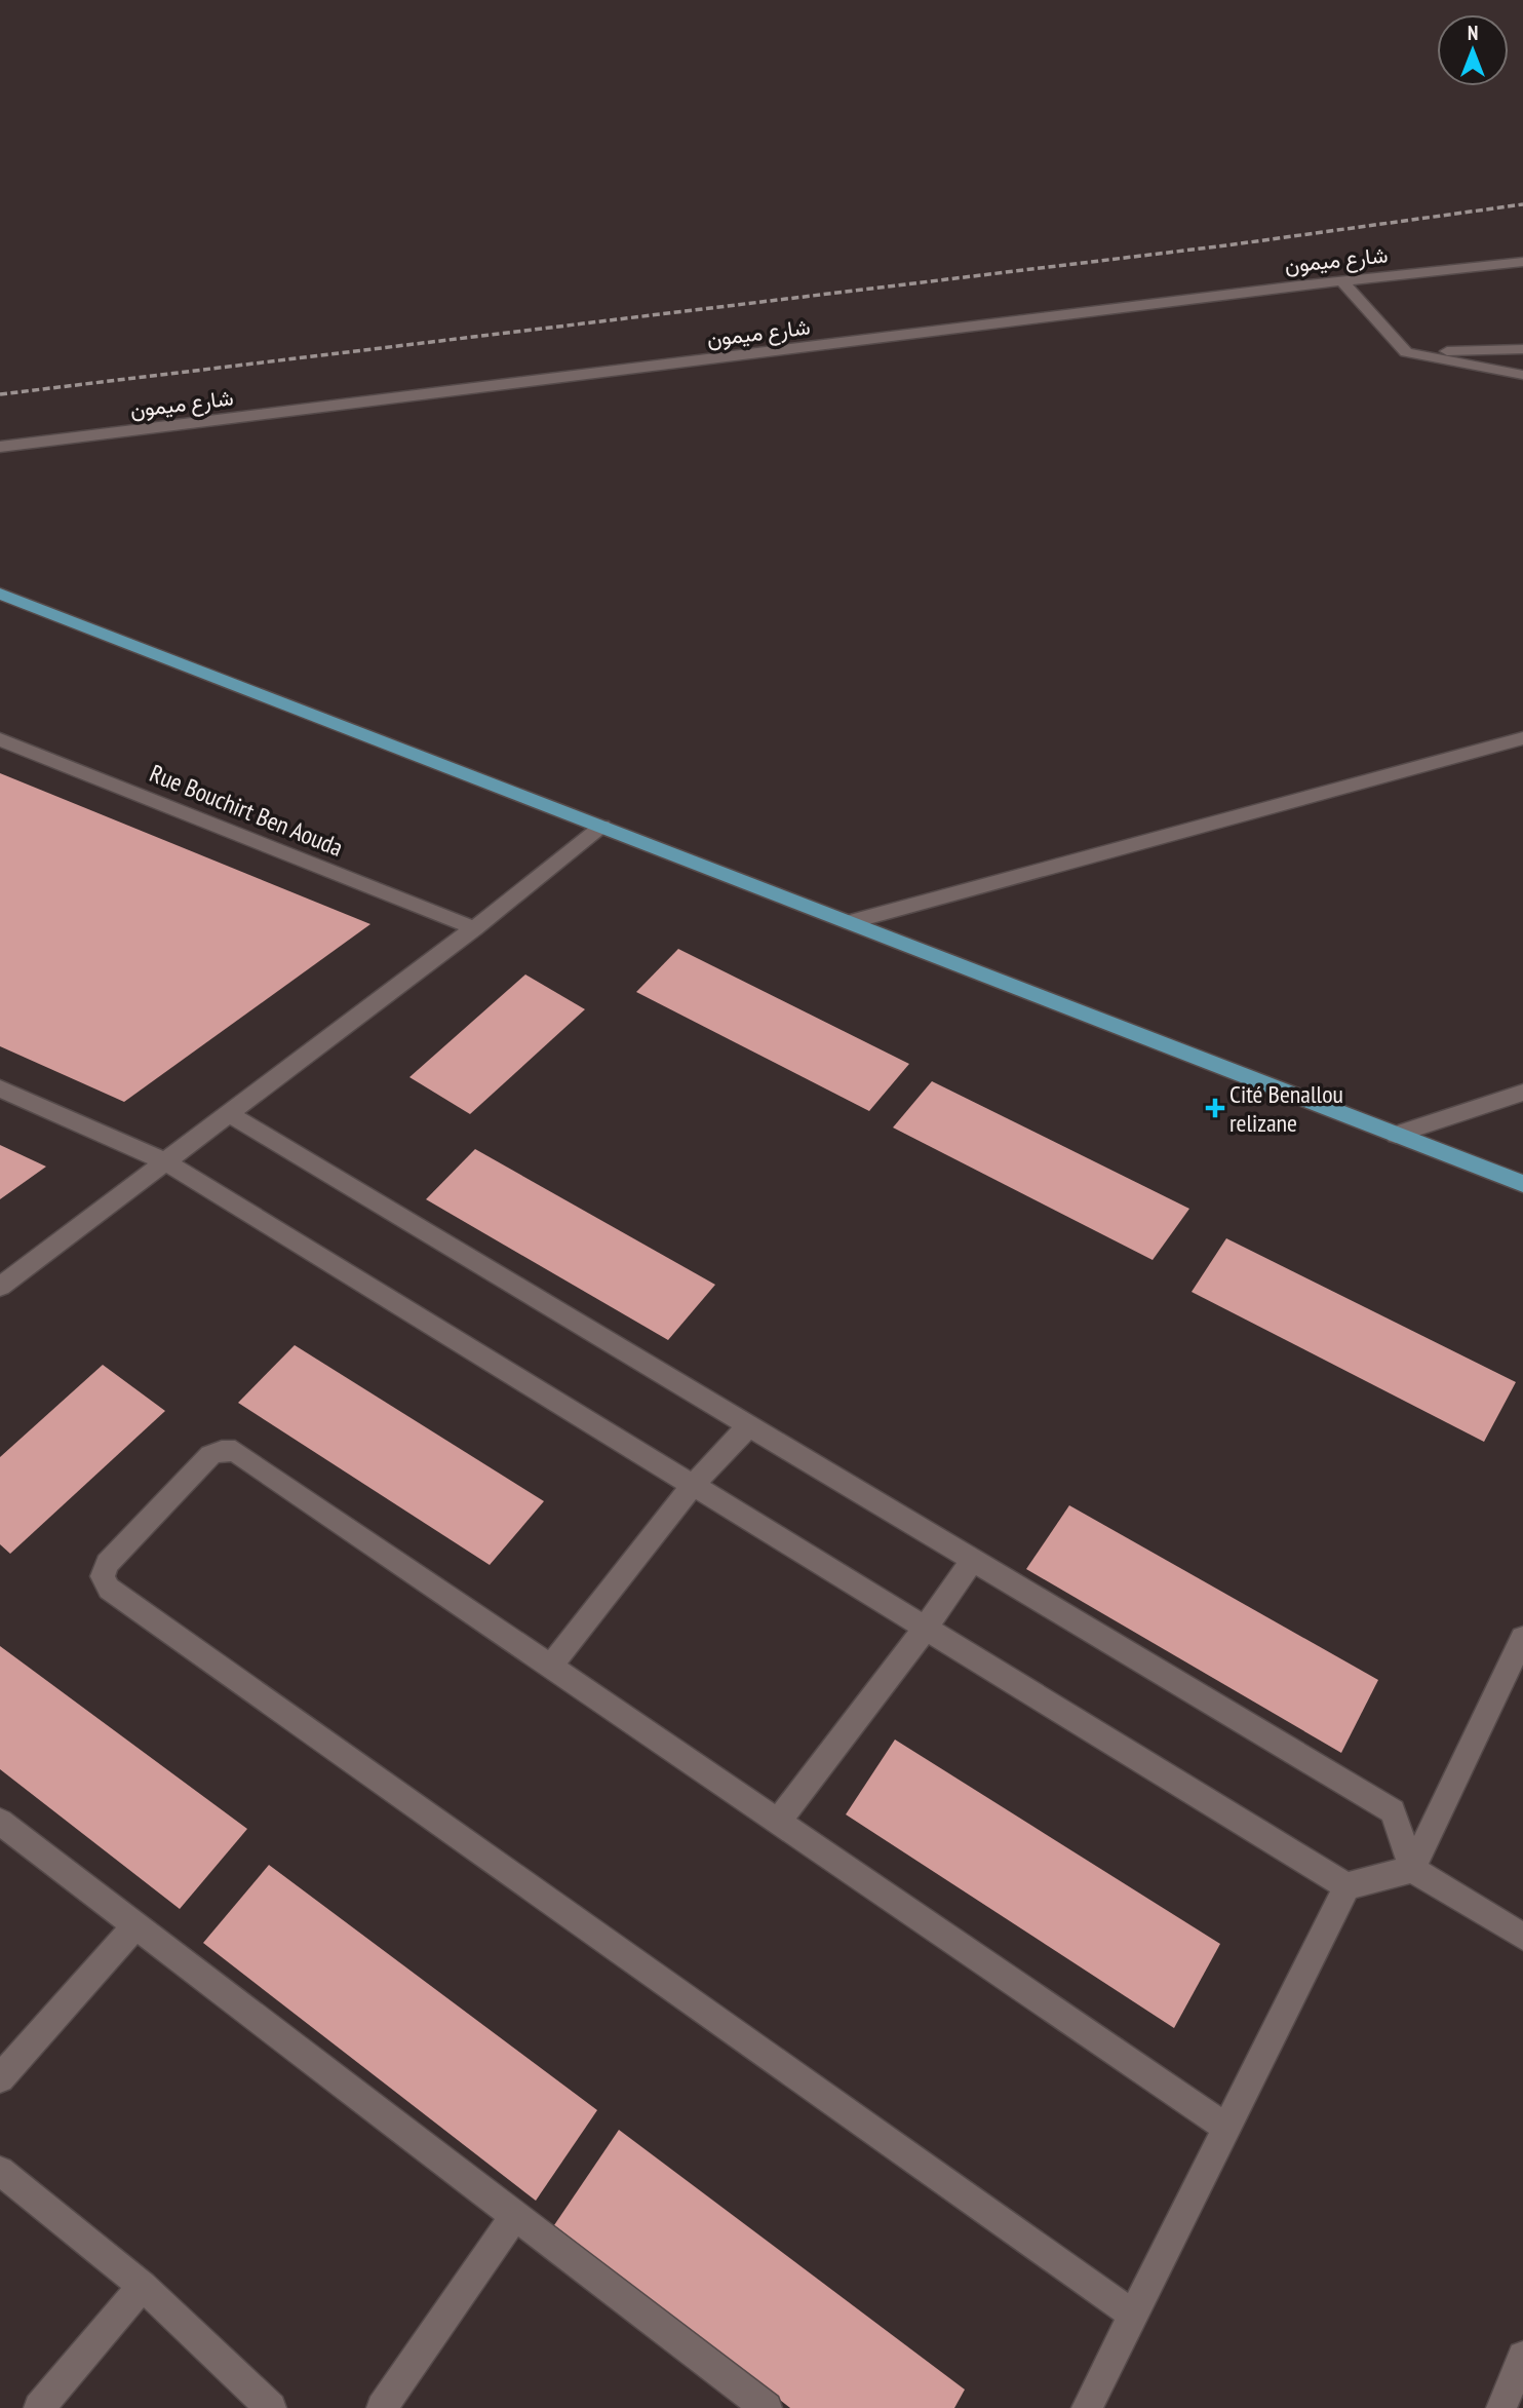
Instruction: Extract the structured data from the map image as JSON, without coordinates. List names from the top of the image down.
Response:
{
  "streets": {
    "street": ["شارع ميمون", "Rue Bouchirt Ben Aouda"]
  },
  "places": {
    "health": ["Cité Benallou relizane"]
  },
  "north": "top"
}
